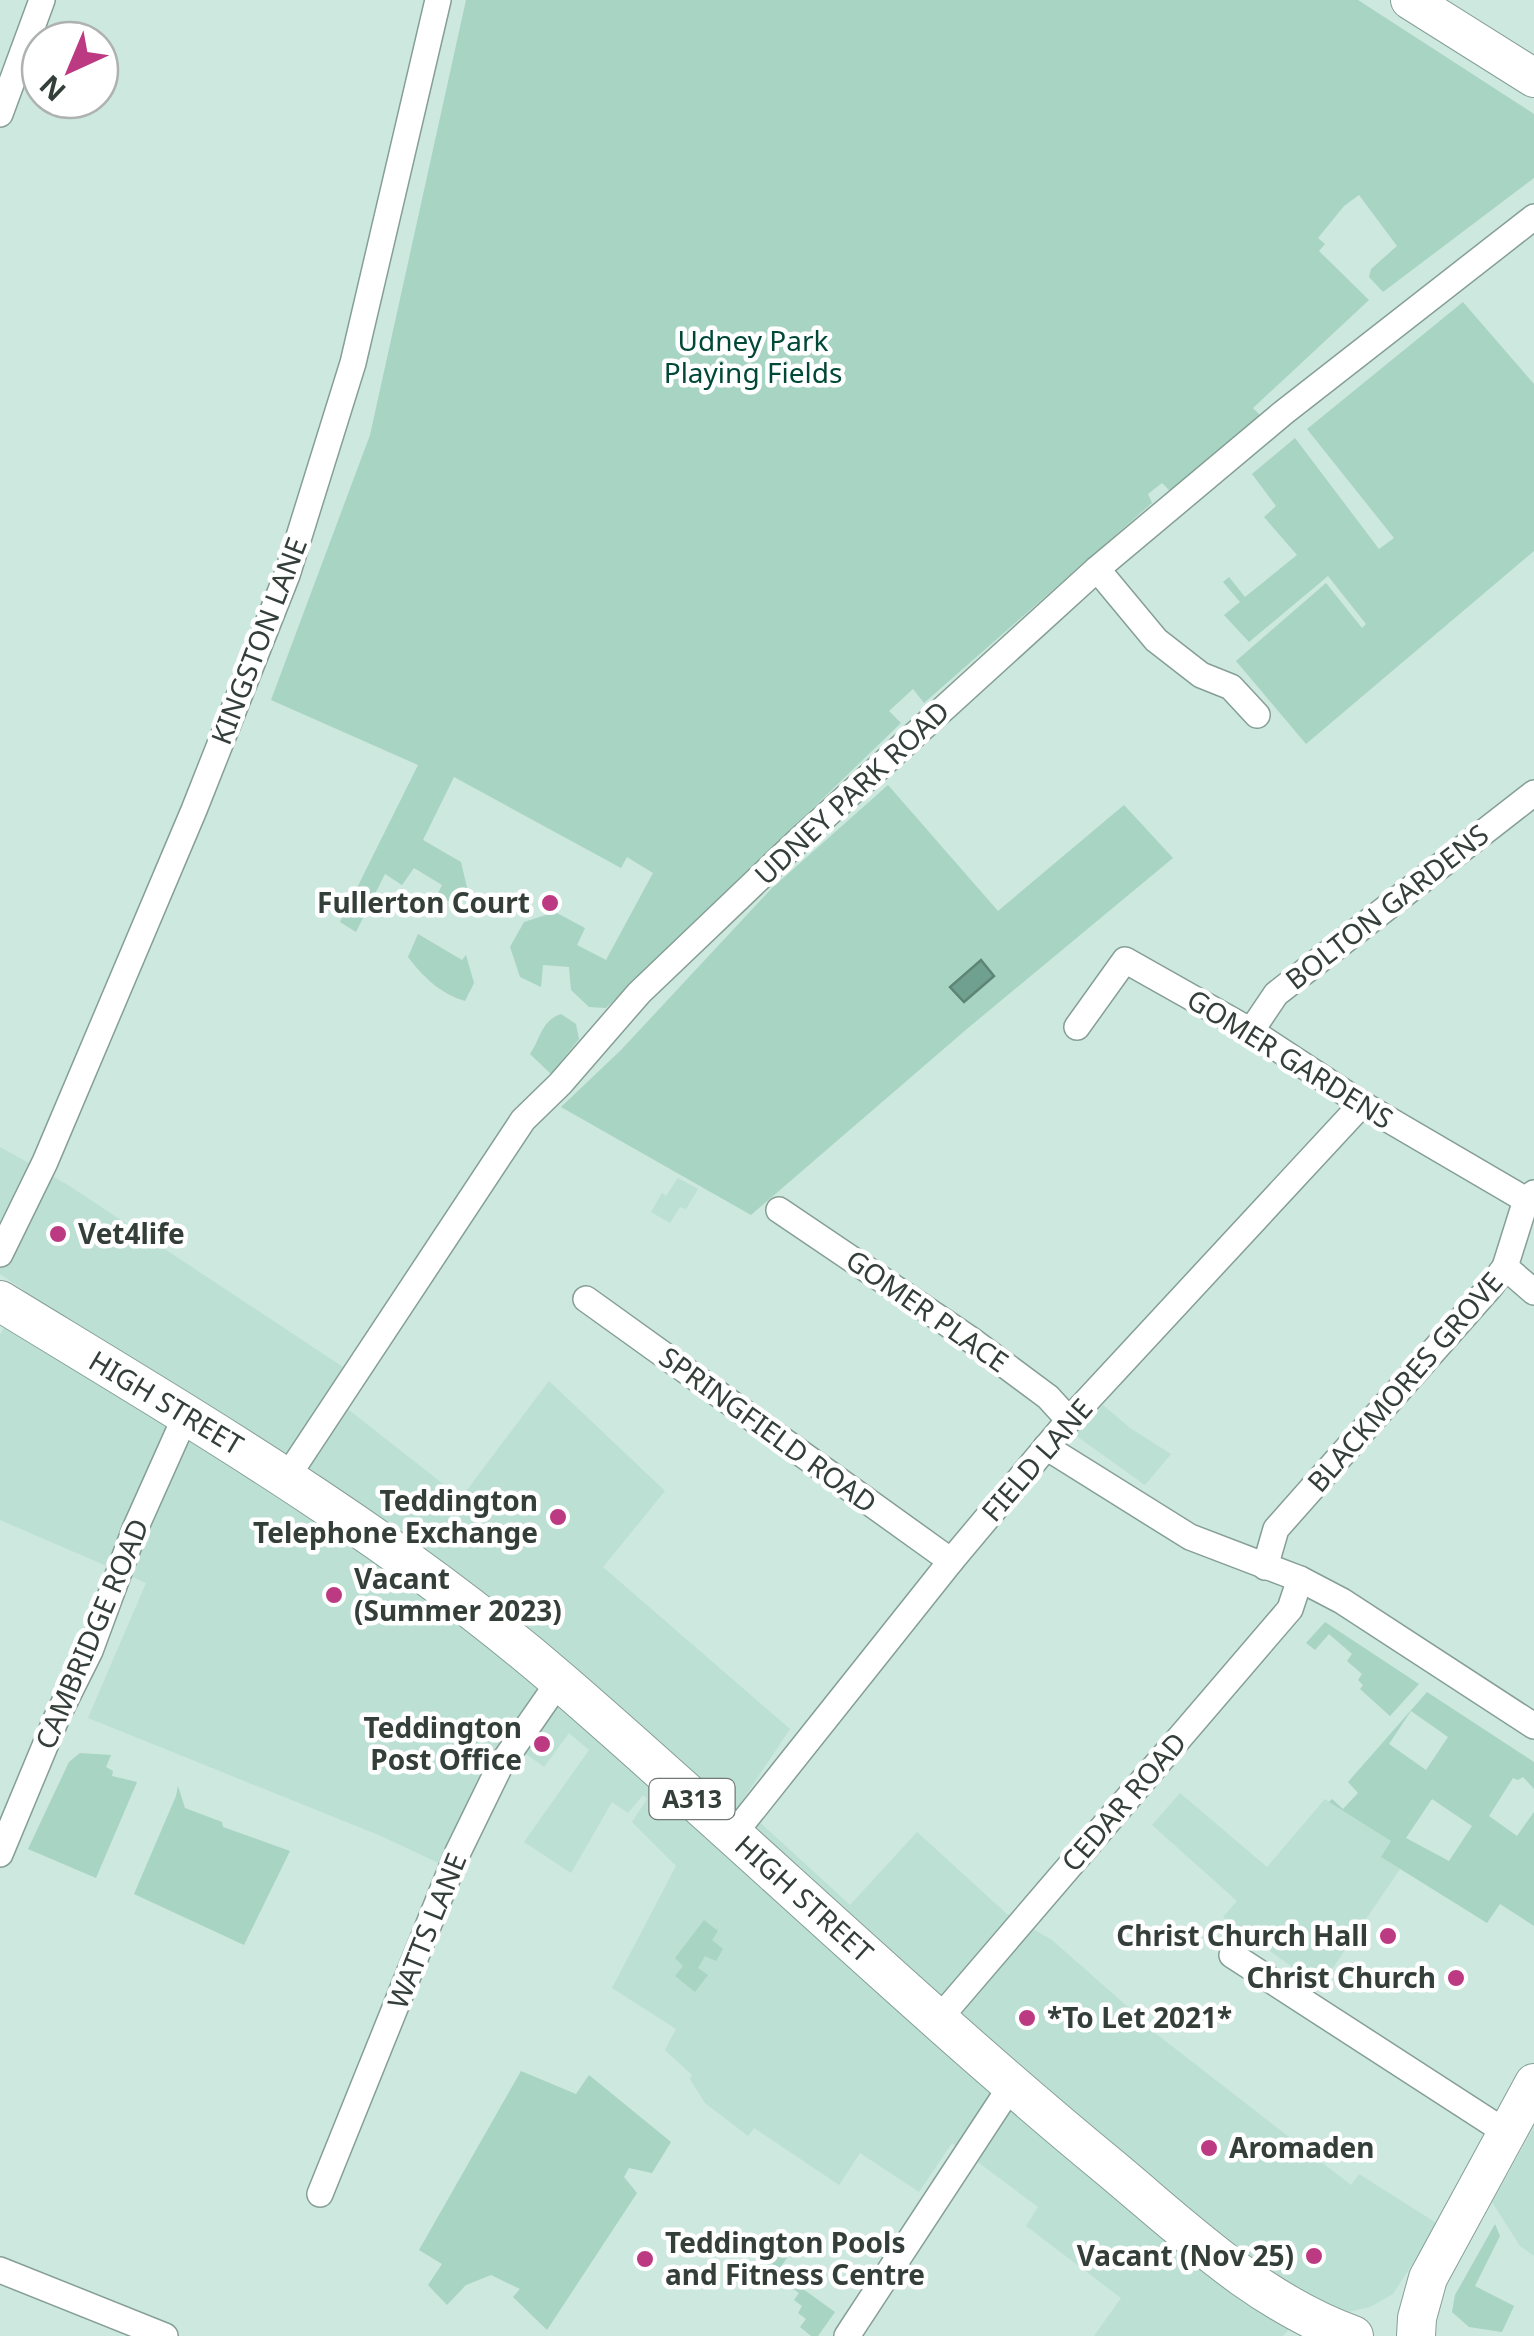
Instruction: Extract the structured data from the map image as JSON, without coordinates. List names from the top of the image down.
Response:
{
  "streets": {
    "main road": ["HIGH STREET", "A313"],
    "street": [
      "KINGSTON LANE",
      "UDNEY PARK ROAD",
      "BOLTON GARDENS",
      "GOMER GARDENS",
      "GOMER PLACE",
      "BLACKMORES GROVE",
      "SPRINGFIELD ROAD",
      "FIELD LANE",
      "CAMBRIDGE ROAD",
      "CEDAR ROAD",
      "WATTS LANE"
    ]
  },
  "crossings": [
    ["UDNEY PARK ROAD", "HIGH STREET"],
    ["BOLTON GARDENS", "GOMER GARDENS"],
    ["GOMER GARDENS", "BLACKMORES GROVE"],
    ["GOMER GARDENS", "FIELD LANE"],
    ["GOMER PLACE", "FIELD LANE"],
    ["HIGH STREET", "FIELD LANE"],
    ["HIGH STREET", "CAMBRIDGE ROAD"],
    ["HIGH STREET", "CEDAR ROAD"],
    ["HIGH STREET", "WATTS LANE"],
    ["SPRINGFIELD ROAD", "FIELD LANE"]
  ],
  "parks": ["Udney Park Playing Fields"],
  "places": [
    "Fullerton Court",
    "Vet4life",
    "Teddington Telephone Exchange",
    "Vacant (Summer 2023)",
    "Teddington Post Office",
    "Christ Church Hall",
    "Christ Church",
    "*To Let 2021*",
    "Aromaden",
    "Vacant (Nov 25)",
    "Teddington Pools and Fitness Centre"
  ],
  "north": "bottom left"
}
